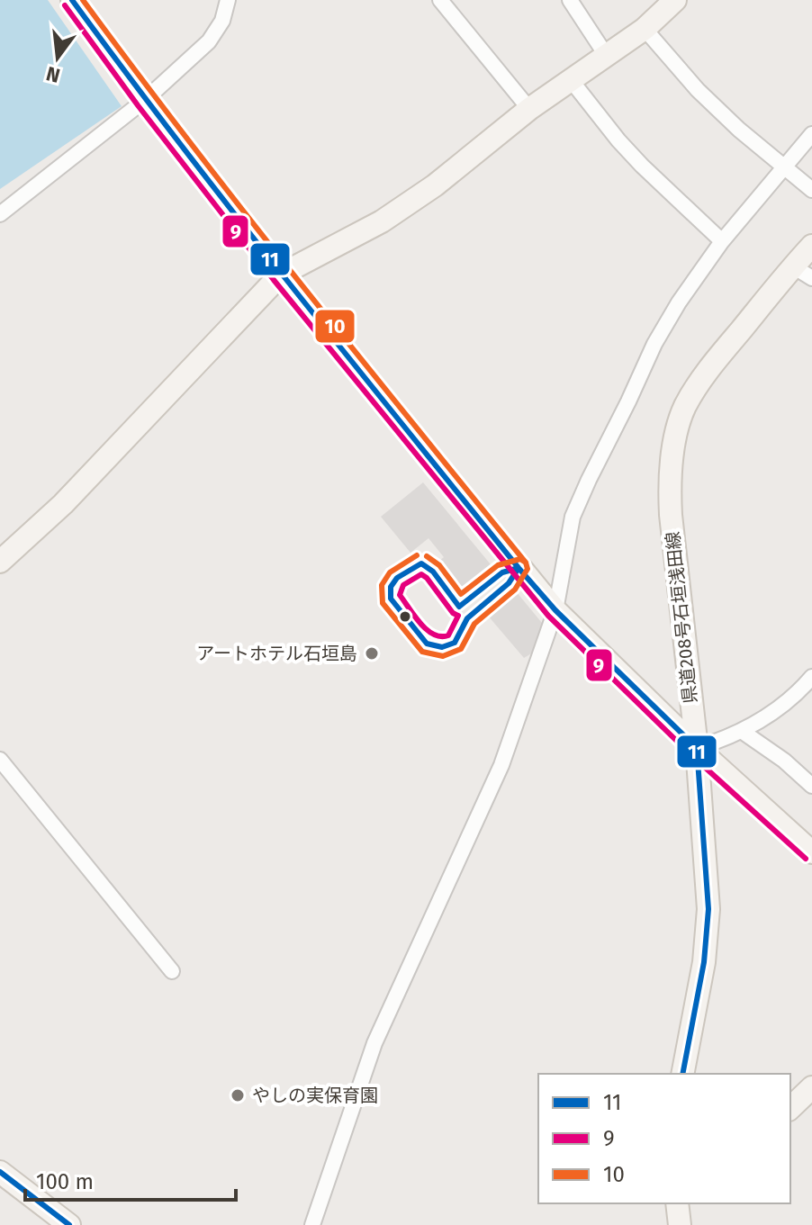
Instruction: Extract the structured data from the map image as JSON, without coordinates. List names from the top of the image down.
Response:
{
  "streets": {
    "street": ["県道208号石垣浅田線"]
  },
  "places": ["アートホテル石垣島", "やしの実保育園"],
  "lines": ["transit line 11", "transit line 10", "transit line 9"],
  "legend": ["11", "9", "10"],
  "scale_bar": "100 m",
  "north": "bottom"
}
